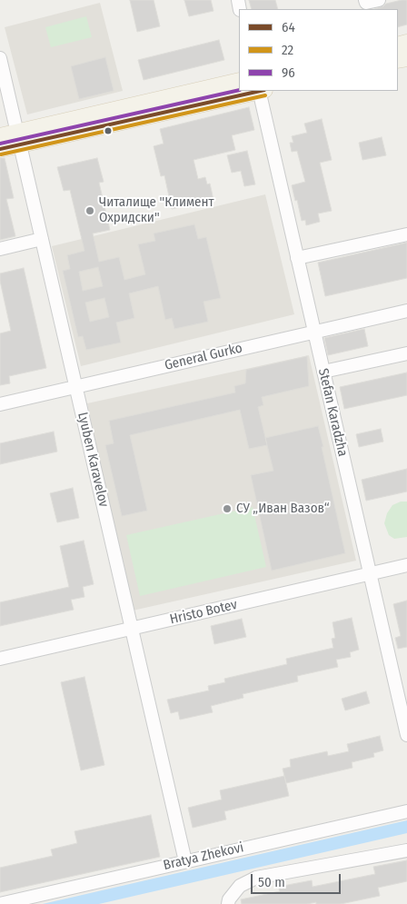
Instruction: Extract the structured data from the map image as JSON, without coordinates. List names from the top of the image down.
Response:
{
  "streets": {
    "street": [
      "General Gurko",
      "Stefan Karadzha",
      "Lyuben Karavelov",
      "Hristo Botev",
      "Bratya Zhekovi"
    ]
  },
  "crossings": [
    ["General Gurko", "Stefan Karadzha"],
    ["General Gurko", "Lyuben Karavelov"],
    ["Stefan Karadzha", "Hristo Botev"],
    ["Lyuben Karavelov", "Hristo Botev"],
    ["Lyuben Karavelov", "Bratya Zhekovi"]
  ],
  "places": ["Читалище \"Климент Охридски\"", "СУ „Иван Вазов“"],
  "lines": ["transit line 96", "transit line 64", "transit line 22"],
  "legend": ["64", "22", "96"],
  "scale_bar": "50 m"
}
